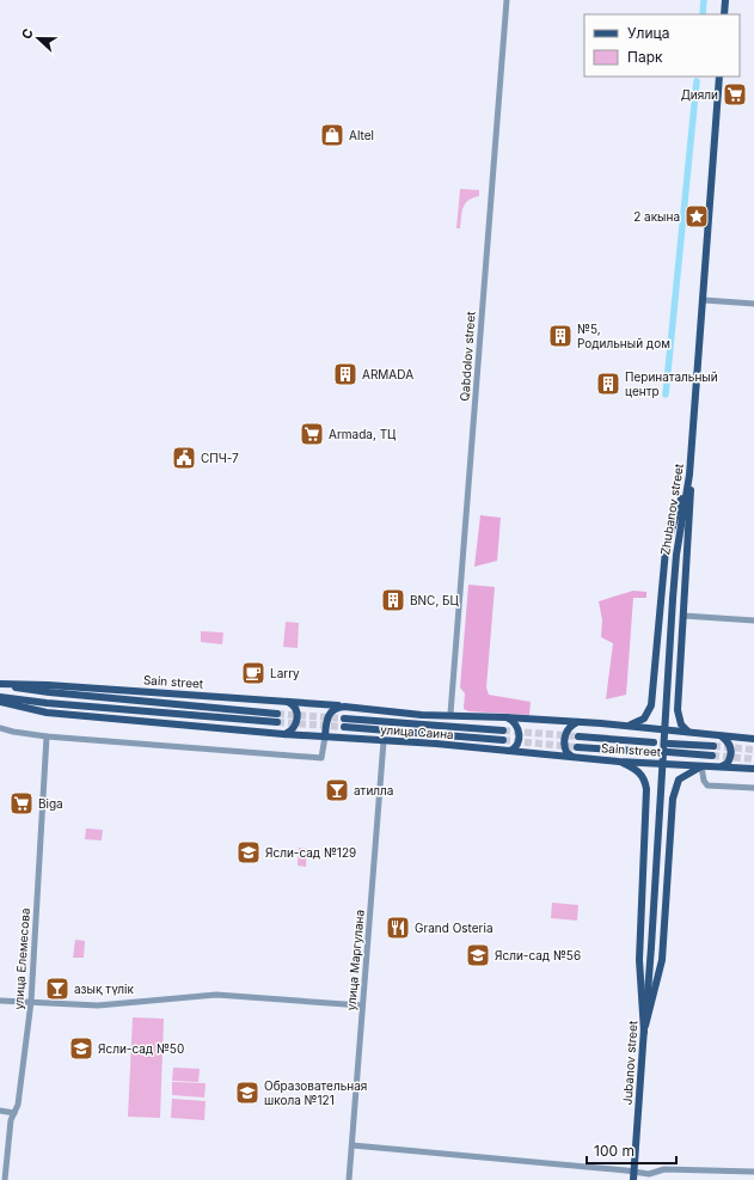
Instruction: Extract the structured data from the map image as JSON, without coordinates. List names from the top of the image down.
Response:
{
  "streets": {
    "main road": [
      "Zhubanov street",
      "Sain street",
      "улица Саина",
      "Jubanov street"
    ],
    "street": ["Qabdolov street", "улица Елемесова", "улица Маргулана"]
  },
  "crossings": [
    ["Qabdolov street", "Sain street"],
    ["Zhubanov street", "Jubanov street"],
    ["Sain street", "улица Саина"],
    ["улица Саина", "улица Маргулана"]
  ],
  "places": {
    "supermarket": ["Дияли", "Armada, ТЦ", "Biga"],
    "shop": ["Altel"],
    "place": ["2 акына"],
    "building": [
      "№5, Родильный дом",
      "ARMADA",
      "Перинатальный центр",
      "BNC, БЦ"
    ],
    "public building": ["СПЧ-7"],
    "cafe": ["Larry"],
    "bar": ["атилла", "азық түлік"],
    "school or university": [
      "Ясли-сад №129",
      "Ясли-сад №56",
      "Ясли-сад №50",
      "Образовательная школа №121"
    ],
    "restaurant": ["Grand Osteria"]
  },
  "legend": ["Улица", "Парк"],
  "scale_bar": "100 m",
  "north": "left"
}
